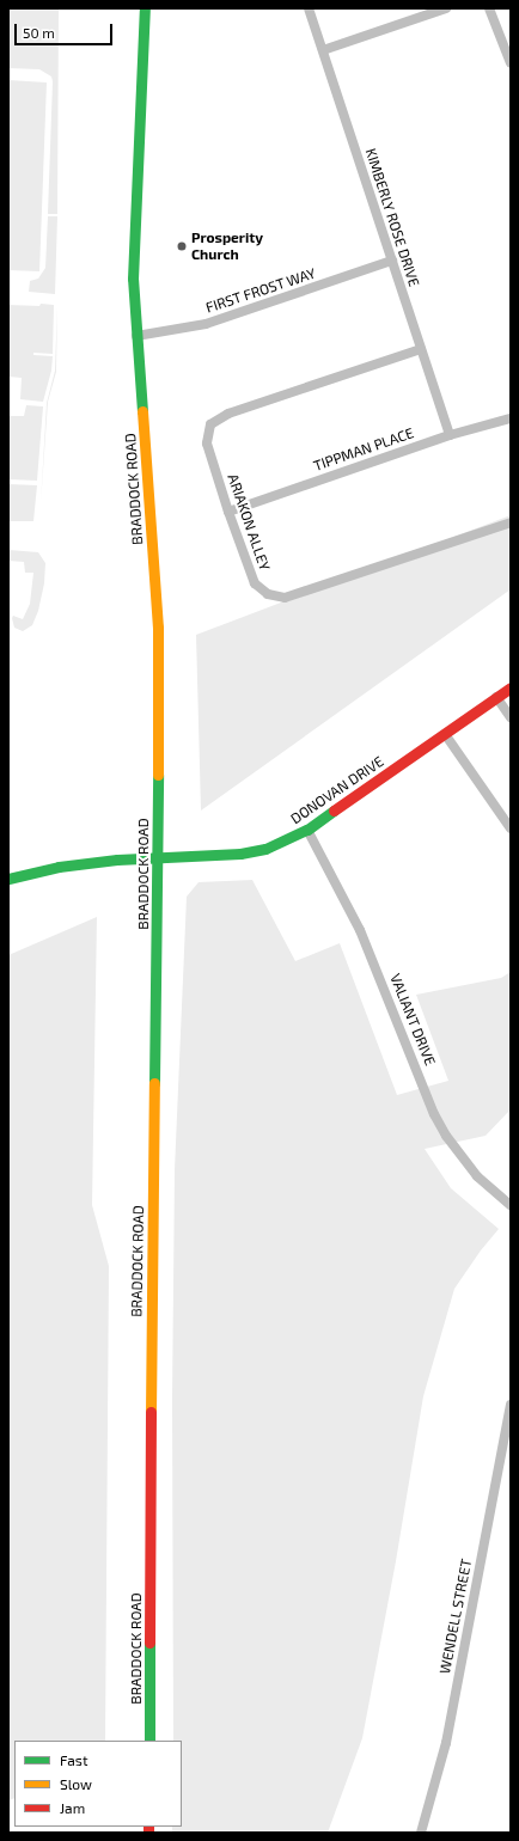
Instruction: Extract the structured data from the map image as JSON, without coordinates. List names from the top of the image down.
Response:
{
  "streets": {
    "main road": ["BRADDOCK ROAD", "DONOVAN DRIVE"],
    "street": [
      "KIMBERLY ROSE DRIVE",
      "FIRST FROST WAY",
      "TIPPMAN PLACE",
      "ARIAKON ALLEY",
      "VALIANT DRIVE",
      "WENDELL STREET"
    ]
  },
  "crossings": [
    ["KIMBERLY ROSE DRIVE", "FIRST FROST WAY"],
    ["KIMBERLY ROSE DRIVE", "TIPPMAN PLACE"],
    ["KIMBERLY ROSE DRIVE", "ARIAKON ALLEY"],
    ["FIRST FROST WAY", "BRADDOCK ROAD"],
    ["TIPPMAN PLACE", "ARIAKON ALLEY"],
    ["BRADDOCK ROAD", "DONOVAN DRIVE"],
    ["DONOVAN DRIVE", "VALIANT DRIVE"]
  ],
  "places": ["Prosperity Church"],
  "legend": ["Fast", "Slow", "Jam"],
  "scale_bar": "50 m"
}
